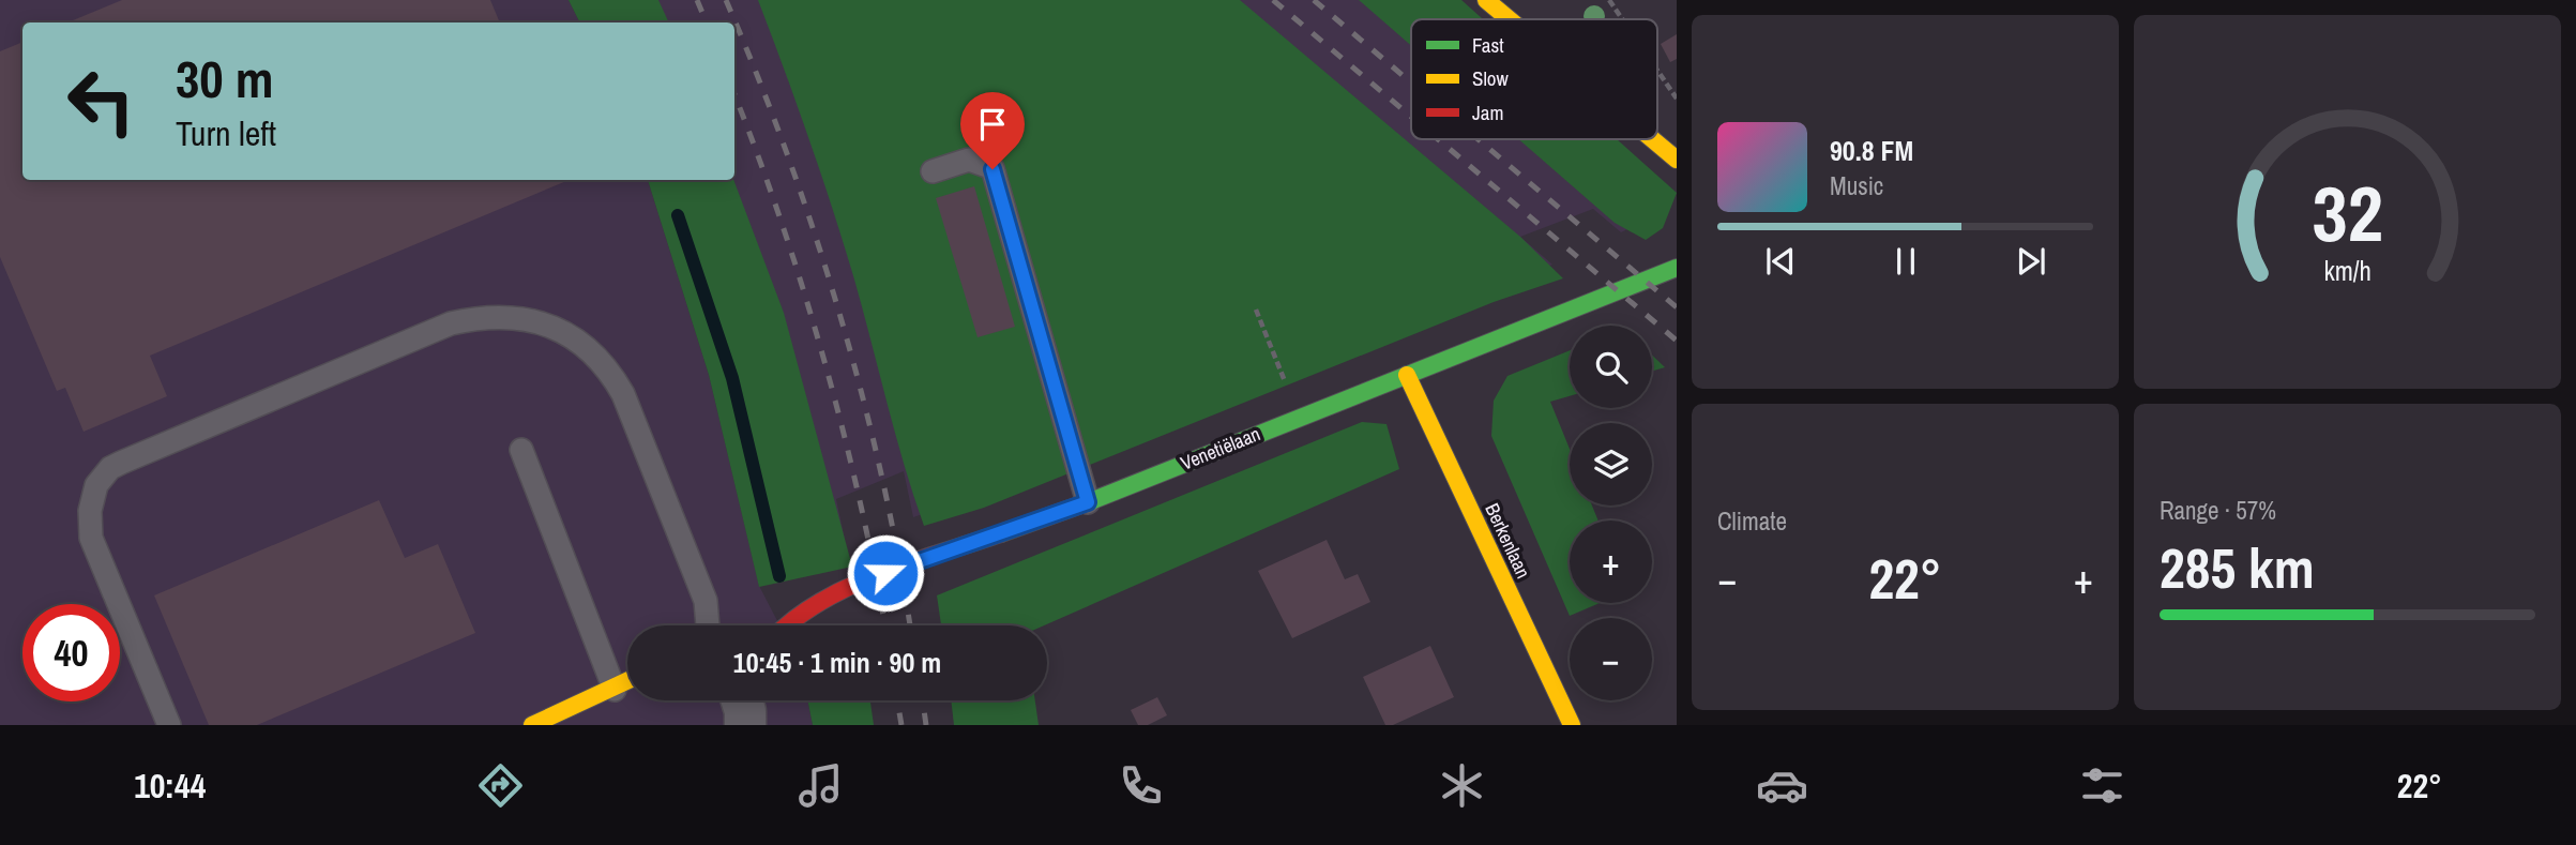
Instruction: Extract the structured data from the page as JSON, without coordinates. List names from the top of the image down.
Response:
{
  "streets": {
    "street": ["Venetiëlaan", "Berkenlaan"]
  },
  "crossings": [
    ["Venetiëlaan", "Berkenlaan"]
  ],
  "legend": ["Fast", "Slow", "Jam"],
  "page": {
    "turn": ["30 m", "Turn left"],
    "song": ["90.8 FM", "Music"],
    "map_buttons": ["+", "−"],
    "tile": [
      "Climate",
      ["Range · 57%", "285 km"]
    ],
    "heat": ["−", "22°", "+"],
    "limit": "40",
    "trip": "10:45 · 1 min · 90 m",
    "tabs": ["10:44", "22°"],
    "gauge": ["32", "km/h"]
  }
}
